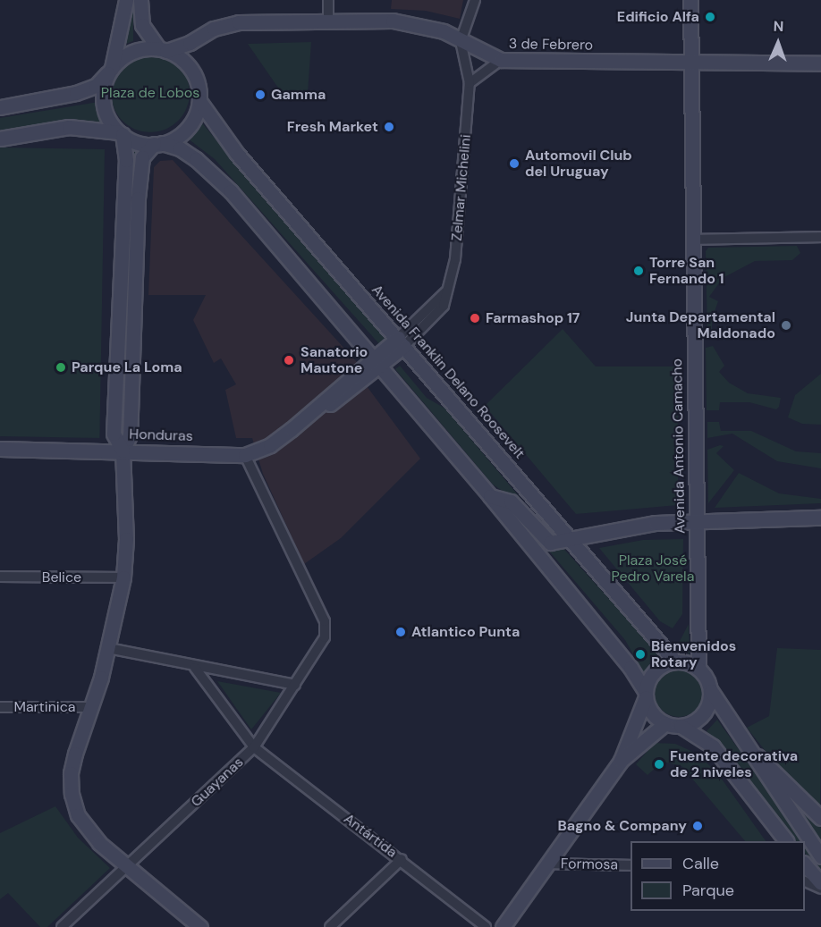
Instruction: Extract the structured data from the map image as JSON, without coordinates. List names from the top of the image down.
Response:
{
  "streets": {
    "street": [
      "3 de Febrero",
      "Zelmar Michelini",
      "Avenida Franklin Delano Roosevelt",
      "Honduras",
      "Avenida Antonio Camacho",
      "Belice",
      "Martinica",
      "Guayanas",
      "Antártida",
      "Formosa"
    ]
  },
  "crossings": [
    ["3 de Febrero", "Zelmar Michelini"],
    ["3 de Febrero", "Avenida Franklin Delano Roosevelt"],
    ["3 de Febrero", "Avenida Antonio Camacho"],
    ["Zelmar Michelini", "Avenida Franklin Delano Roosevelt"],
    ["Zelmar Michelini", "Honduras"],
    ["Avenida Franklin Delano Roosevelt", "Honduras"],
    ["Avenida Franklin Delano Roosevelt", "Avenida Antonio Camacho"],
    ["Honduras", "Guayanas"],
    ["Guayanas", "Antártida"]
  ],
  "parks": ["Plaza de Lobos", "Plaza José Pedro Varela"],
  "places": [
    "Edificio Alfa",
    "Gamma",
    "Fresh Market",
    "Automovil Club del Uruguay",
    "Torre San Fernando 1",
    "Farmashop 17",
    "Junta Departamental Maldonado",
    "Sanatorio Mautone",
    "Parque La Loma",
    "Atlantico Punta",
    "Bienvenidos Rotary",
    "Fuente decorativa de 2 niveles",
    "Bagno & Company"
  ],
  "legend": ["Calle", "Parque"],
  "north": "top"
}
